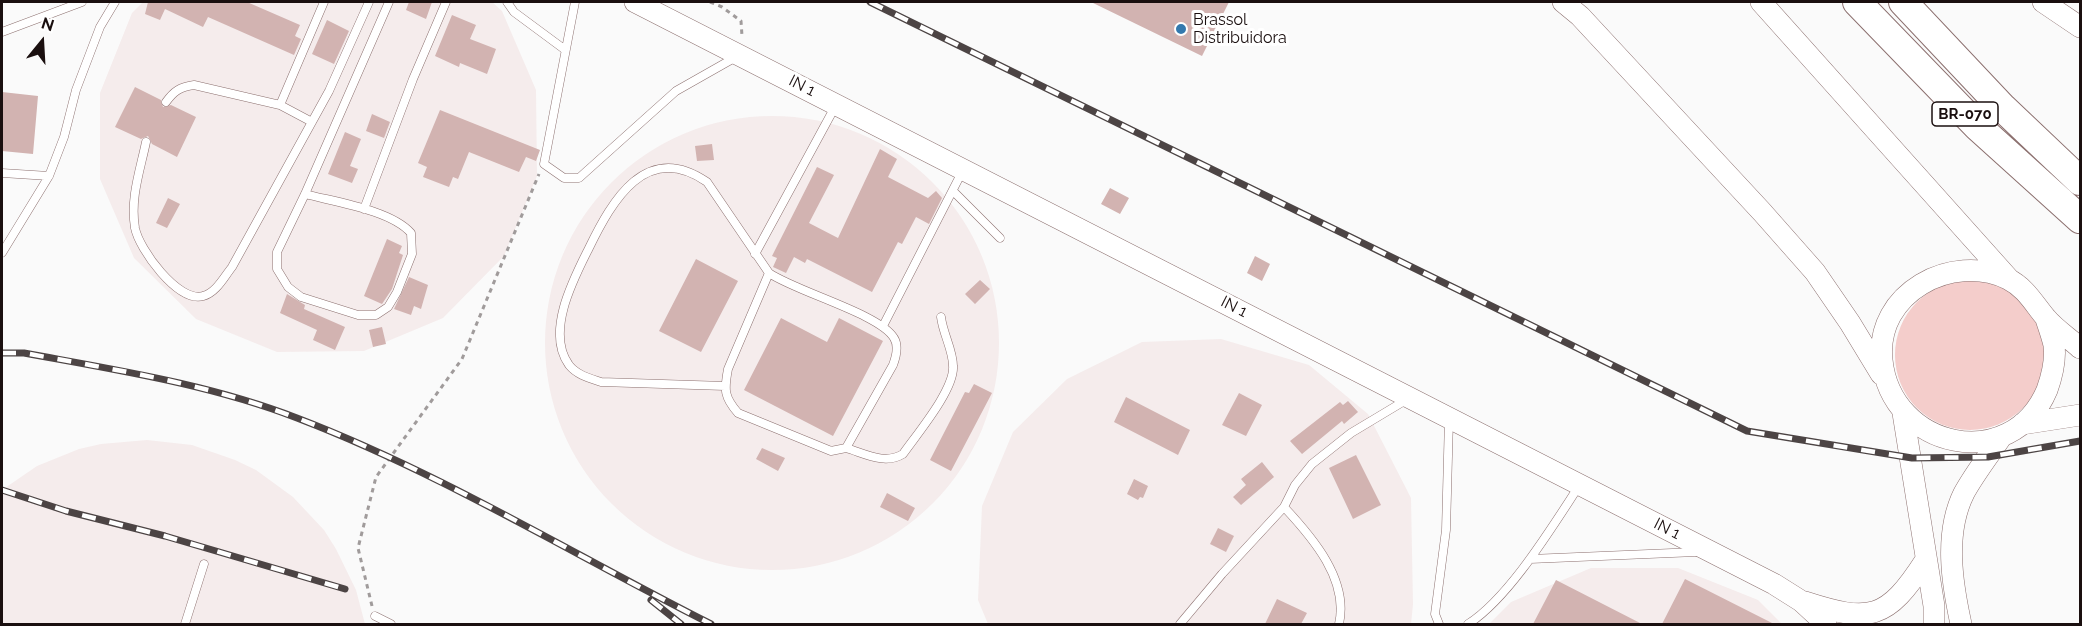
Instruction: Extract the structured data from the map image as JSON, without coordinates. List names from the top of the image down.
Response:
{
  "streets": {
    "highway": ["BR-070"],
    "main road": ["IN 1"]
  },
  "places": ["Brassol Distribuidora"],
  "north": "top"
}
